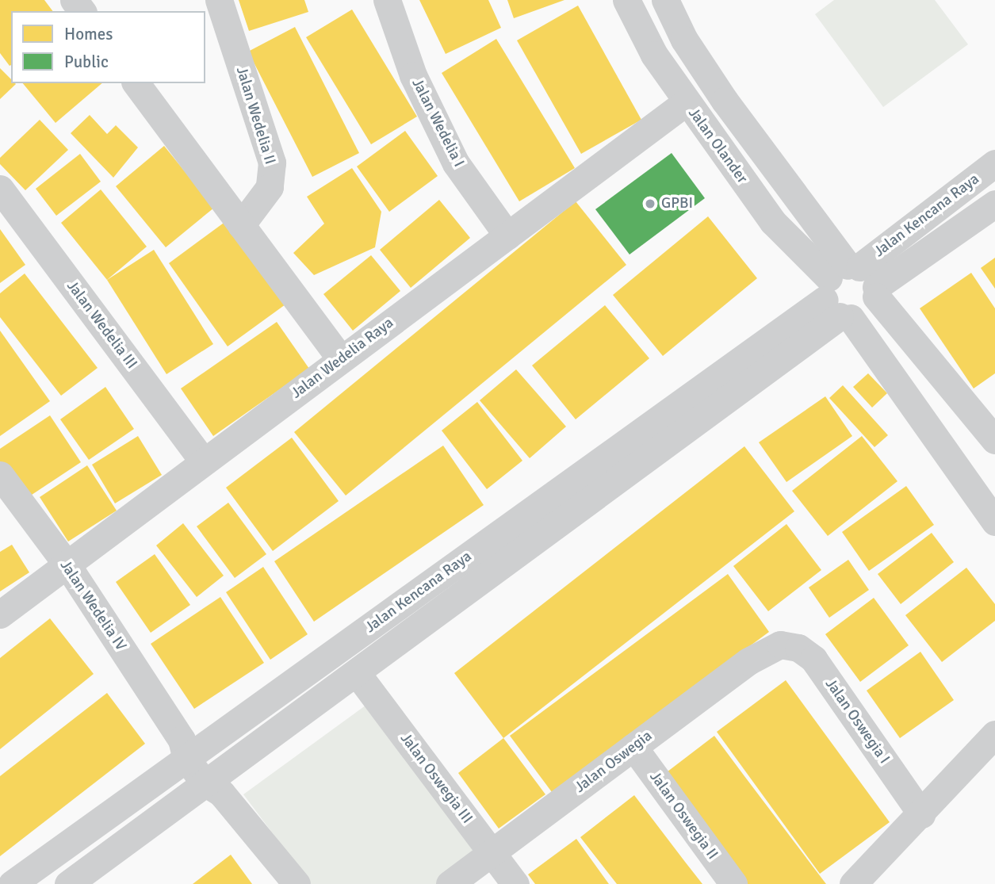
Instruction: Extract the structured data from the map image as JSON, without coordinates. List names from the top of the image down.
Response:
{
  "streets": {
    "street": [
      "Jalan Wedelia II",
      "Jalan Wedelia I",
      "Jalan Olander",
      "Jalan Kencana Raya",
      "Jalan Wedelia III",
      "Jalan Wedelia Raya",
      "Jalan Wedelia IV",
      "Jalan Oswegia I",
      "Jalan Oswegia",
      "Jalan Oswegia III",
      "Jalan Oswegia II"
    ]
  },
  "crossings": [
    ["Jalan Wedelia I", "Jalan Wedelia Raya"],
    ["Jalan Olander", "Jalan Kencana Raya"],
    ["Jalan Olander", "Jalan Wedelia Raya"],
    ["Jalan Kencana Raya", "Jalan Wedelia IV"],
    ["Jalan Kencana Raya", "Jalan Oswegia III"],
    ["Jalan Wedelia III", "Jalan Wedelia Raya"],
    ["Jalan Wedelia Raya", "Jalan Wedelia IV"],
    ["Jalan Oswegia I", "Jalan Oswegia"],
    ["Jalan Oswegia", "Jalan Oswegia III"],
    ["Jalan Oswegia", "Jalan Oswegia II"]
  ],
  "places": ["GPBI"],
  "legend": ["Homes", "Public"]
}
